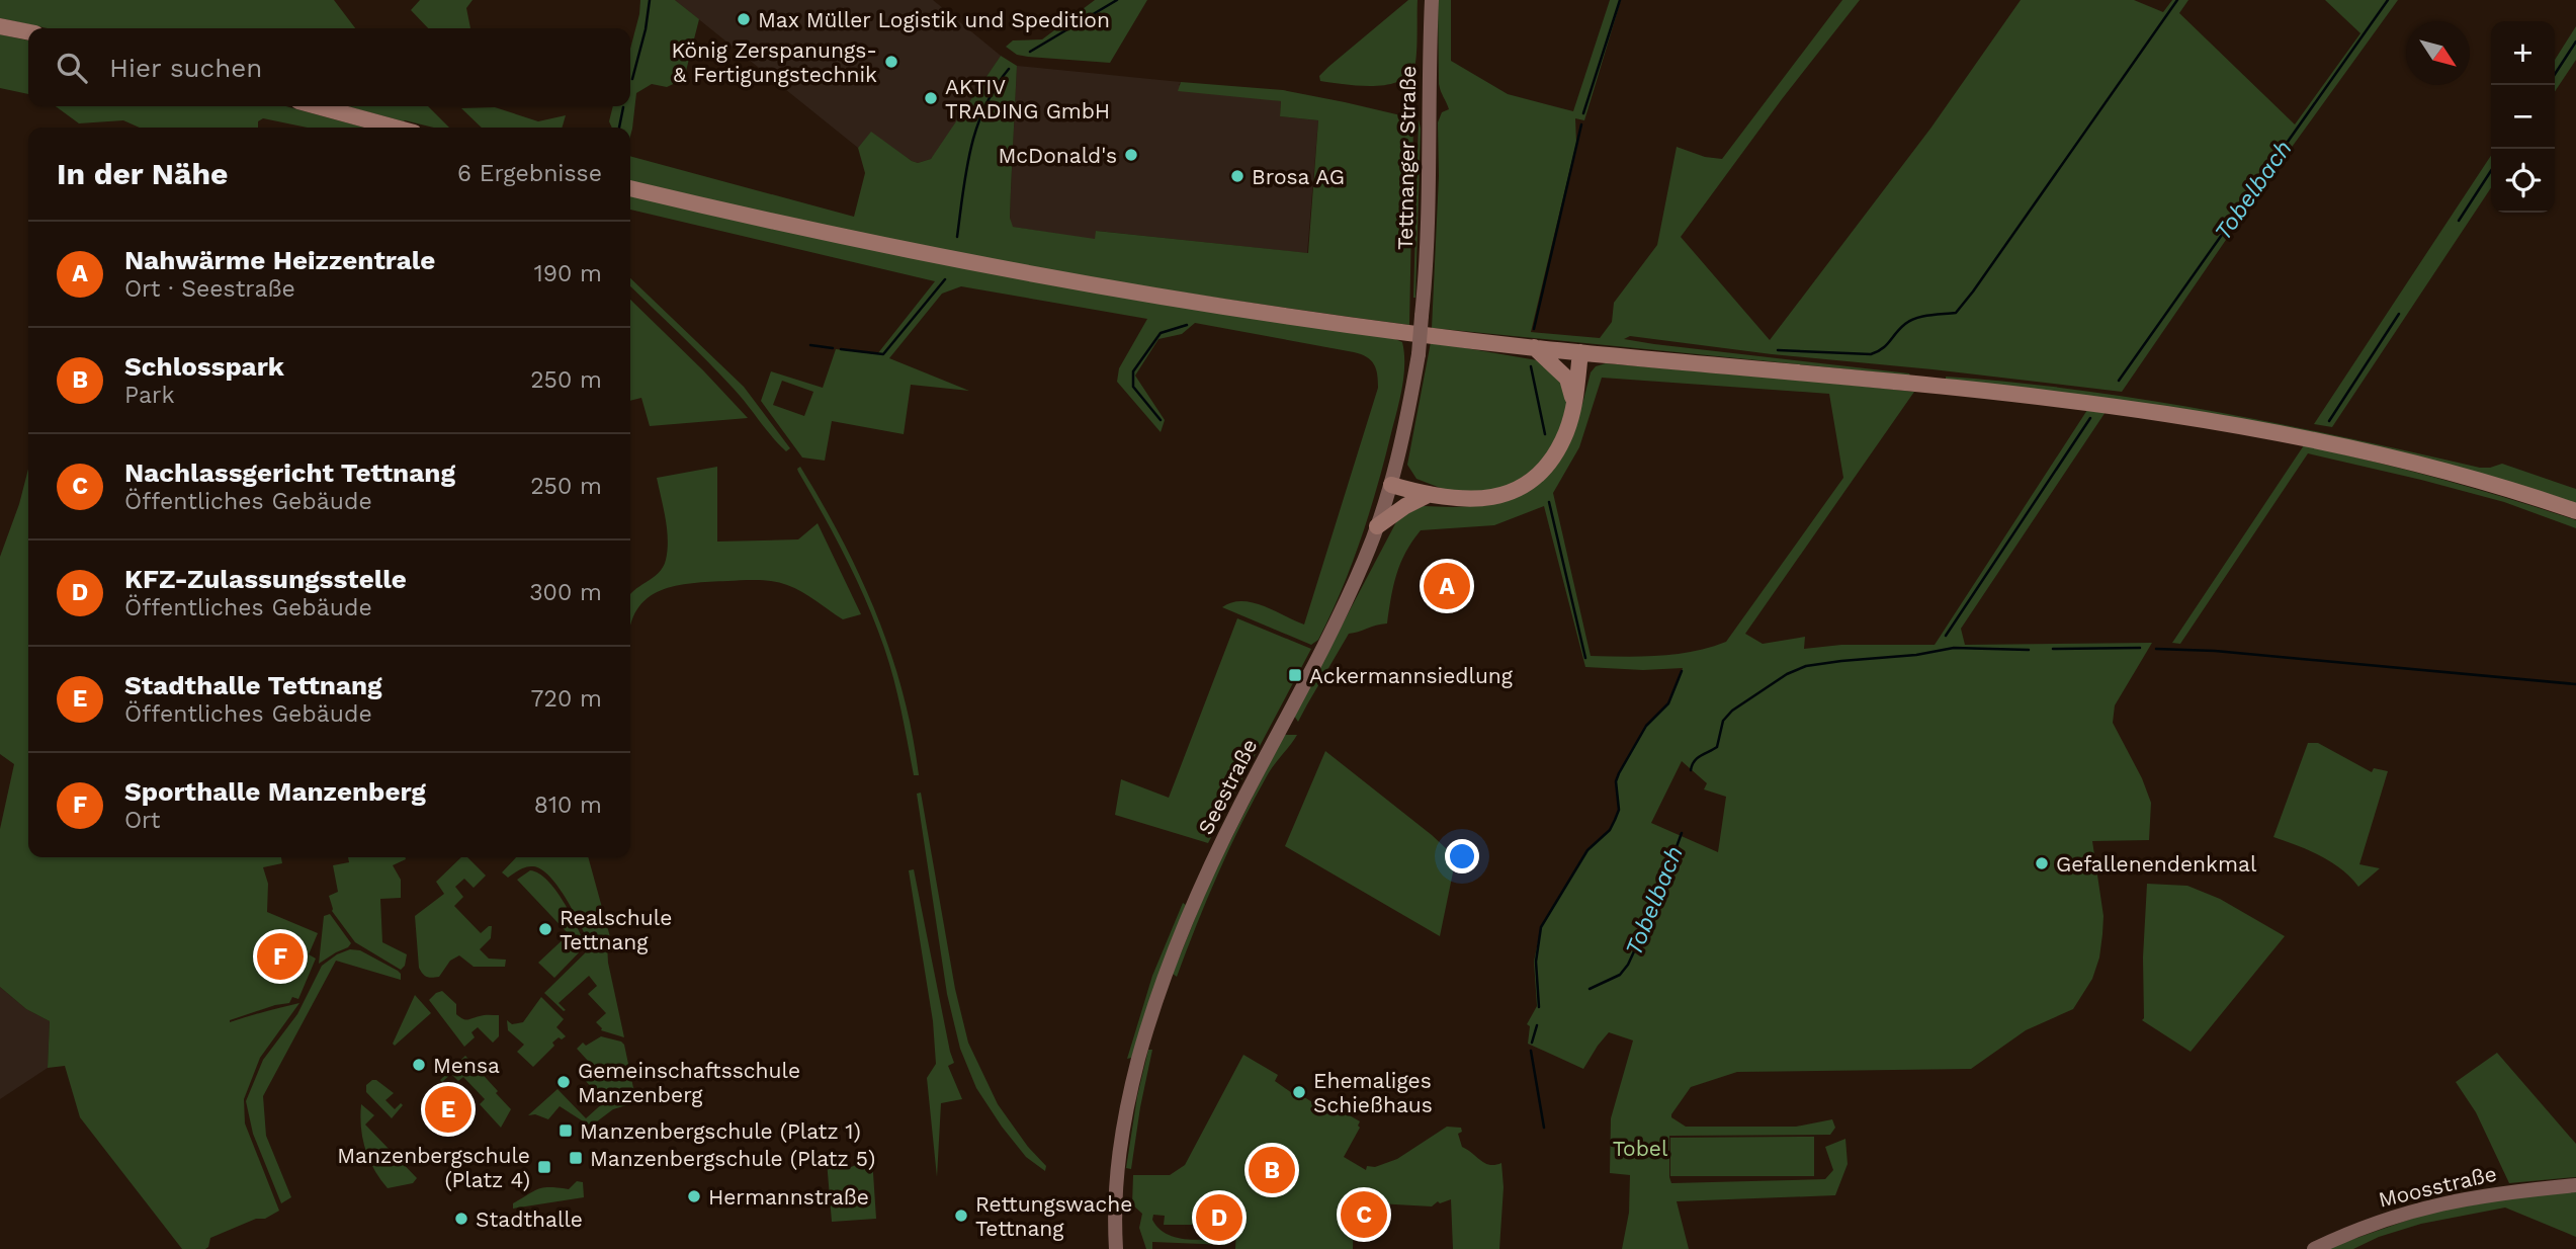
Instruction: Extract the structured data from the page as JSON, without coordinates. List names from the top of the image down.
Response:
{
  "streets": {
    "main road": ["Tettnanger Straße", "Seestraße", "Moosstraße"]
  },
  "crossings": [
    ["Tettnanger Straße", "Seestraße"]
  ],
  "water": ["Tobelbach"],
  "parks": ["Tobel"],
  "places": {
    "other": [
      "Max Müller Logistik und Spedition",
      "König Zerspanungs- & Fertigungstechnik",
      "AKTIV TRADING GmbH",
      "McDonald's",
      "Brosa AG",
      "Gefallenendenkmal",
      "Realschule Tettnang",
      "Mensa",
      "Gemeinschaftsschule Manzenberg",
      "Ehemaliges Schießhaus",
      "Hermannstraße",
      "Rettungswache Tettnang",
      "Stadthalle"
    ],
    "transit": [
      "Ackermannsiedlung",
      "Manzenbergschule (Platz 1)",
      "Manzenbergschule (Platz 5)",
      "Manzenbergschule (Platz 4)"
    ]
  },
  "north": "bottom right",
  "page": {
    "map_buttons": ["+", "−"],
    "search": "Hier suchen",
    "heading": ["In der Nähe", "6 Ergebnisse"],
    "list": [
      {
        "mark": "A",
        "name": "Nahwärme Heizzentrale",
        "note": "Ort · Seestraße",
        "value": "190 m"
      },
      {
        "mark": "B",
        "name": "Schlosspark",
        "note": "Park",
        "value": "250 m"
      },
      {
        "mark": "C",
        "name": "Nachlassgericht Tettnang",
        "note": "Öffentliches Gebäude",
        "value": "250 m"
      },
      {
        "mark": "D",
        "name": "KFZ-Zulassungsstelle",
        "note": "Öffentliches Gebäude",
        "value": "300 m"
      },
      {
        "mark": "E",
        "name": "Stadthalle Tettnang",
        "note": "Öffentliches Gebäude",
        "value": "720 m"
      },
      {
        "mark": "F",
        "name": "Sporthalle Manzenberg",
        "note": "Ort",
        "value": "810 m"
      }
    ],
    "pins": [
      "A",
      "F",
      "E",
      "B",
      "C",
      "D"
    ]
  }
}
